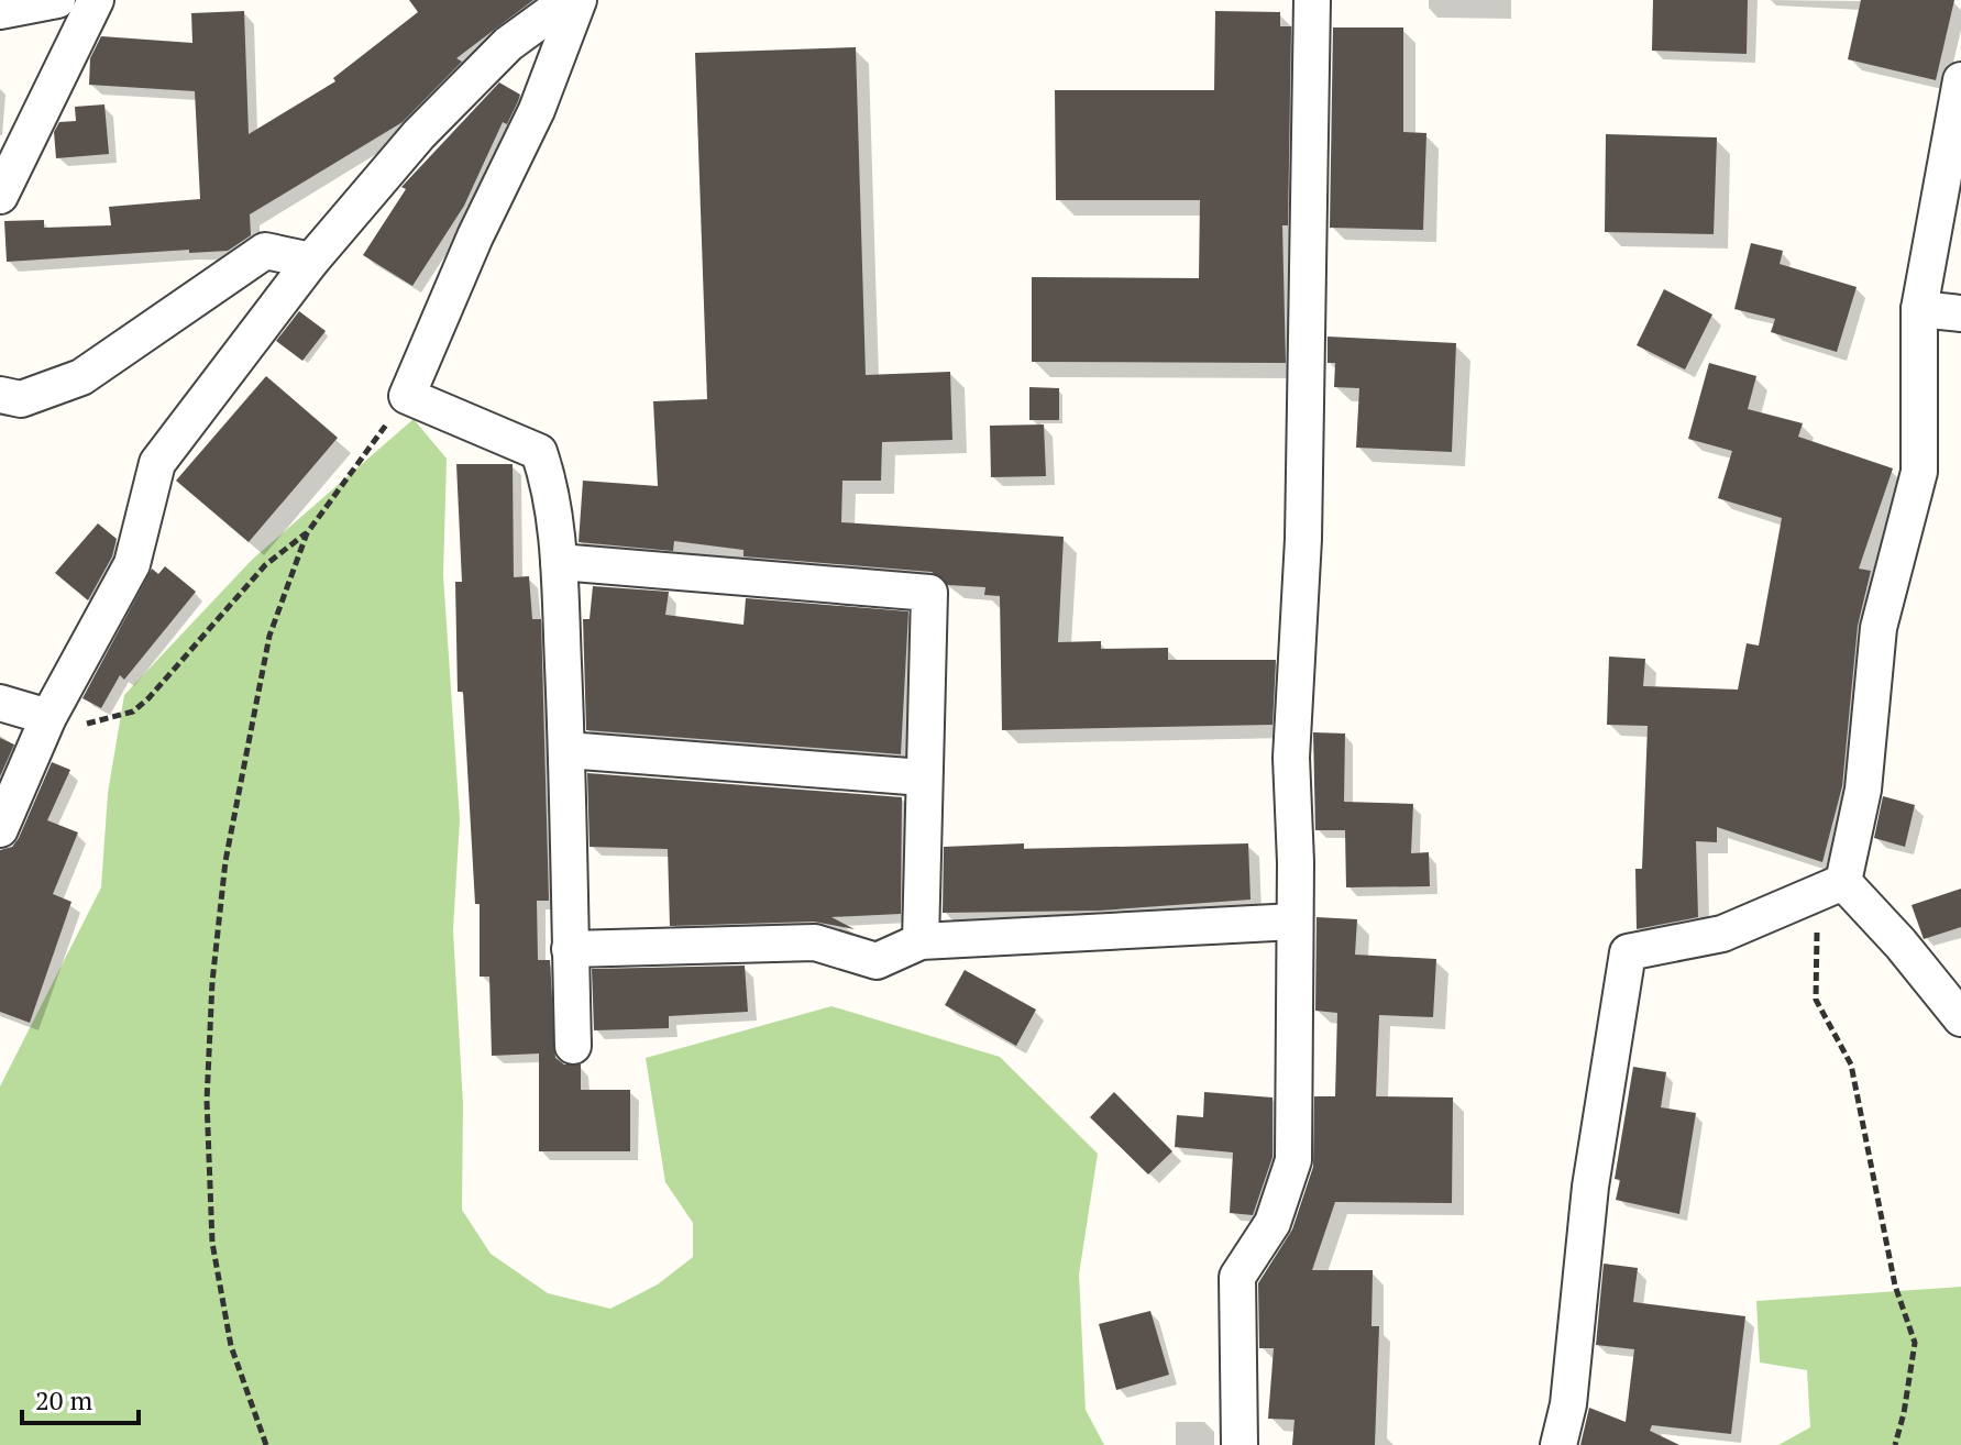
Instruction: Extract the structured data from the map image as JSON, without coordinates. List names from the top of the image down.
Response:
{
  "scale_bar": "20 m"
}
